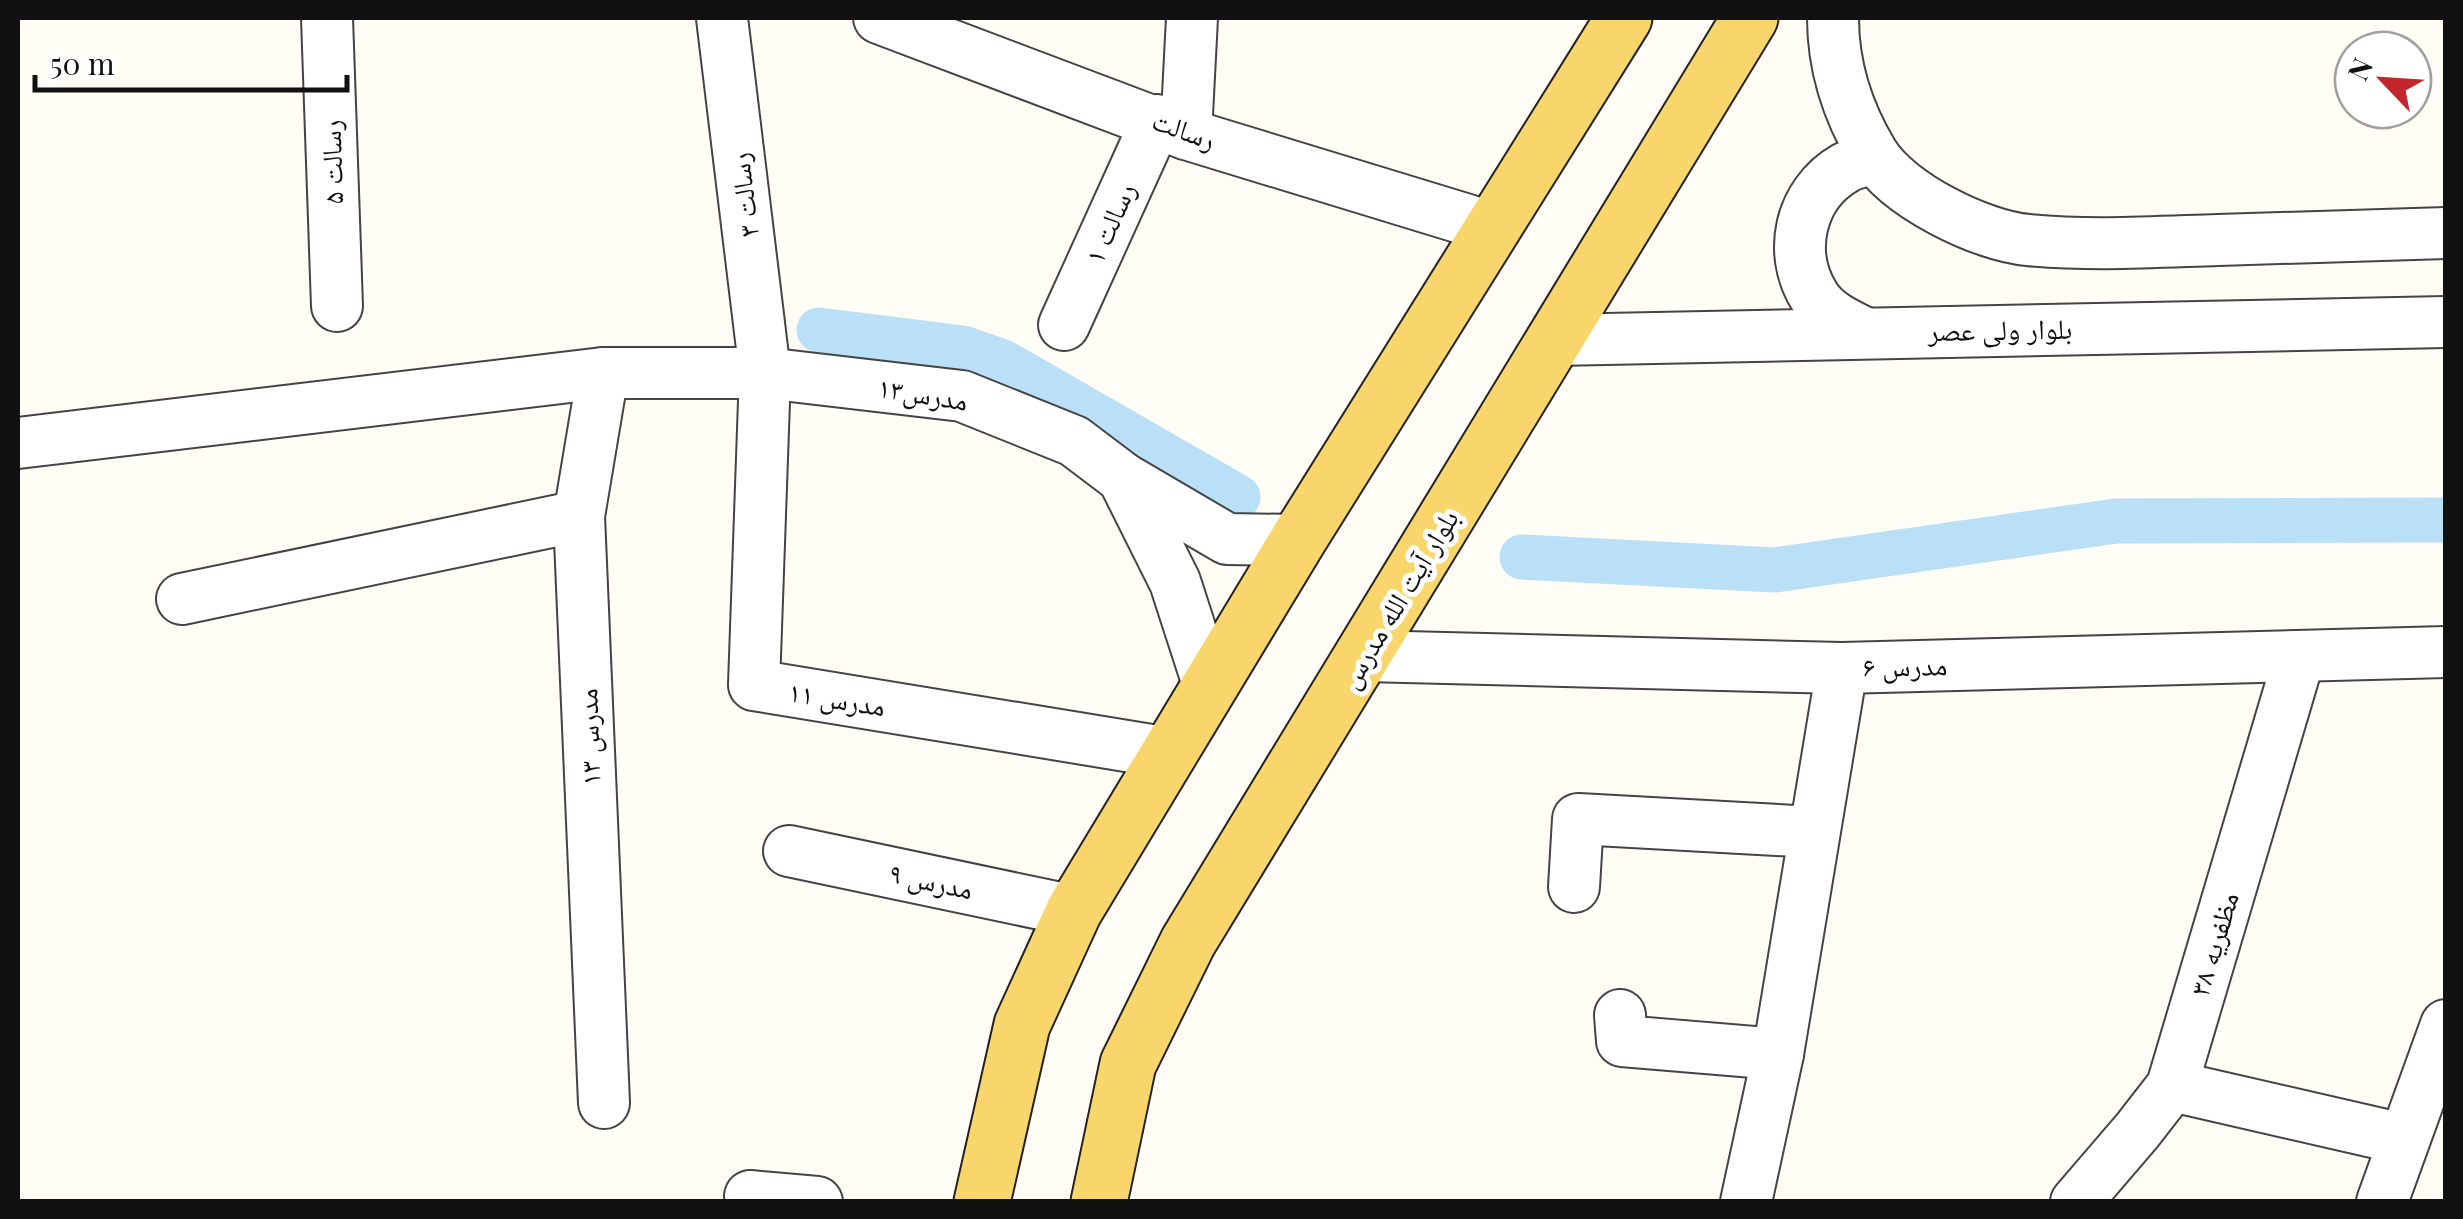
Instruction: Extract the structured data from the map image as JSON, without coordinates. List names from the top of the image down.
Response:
{
  "streets": {
    "main road": ["بلوار آیت الله مدرس"],
    "street": [
      "رسالت",
      "رسالت ۵",
      "رسالت ۳",
      "رسالت ۱",
      "بلوار ولی عصر",
      "مدرس۱۳",
      "مدرس ۶",
      "مدرس ۱۱",
      "مدرس ۱۳",
      "مدرس ۹",
      "مظفریه ۳۸"
    ]
  },
  "crossings": [
    ["رسالت", "رسالت ۱"],
    ["رسالت ۳", "مدرس۱۳"],
    ["رسالت ۳", "مدرس ۱۱"],
    ["بلوار ولی عصر", "بلوار آیت الله مدرس"],
    ["مدرس۱۳", "مدرس ۱۱"],
    ["بلوار آیت الله مدرس", "مدرس ۶"],
    ["مدرس ۶", "مظفریه ۳۸"]
  ],
  "scale_bar": "50 m",
  "north": "top left"
}
